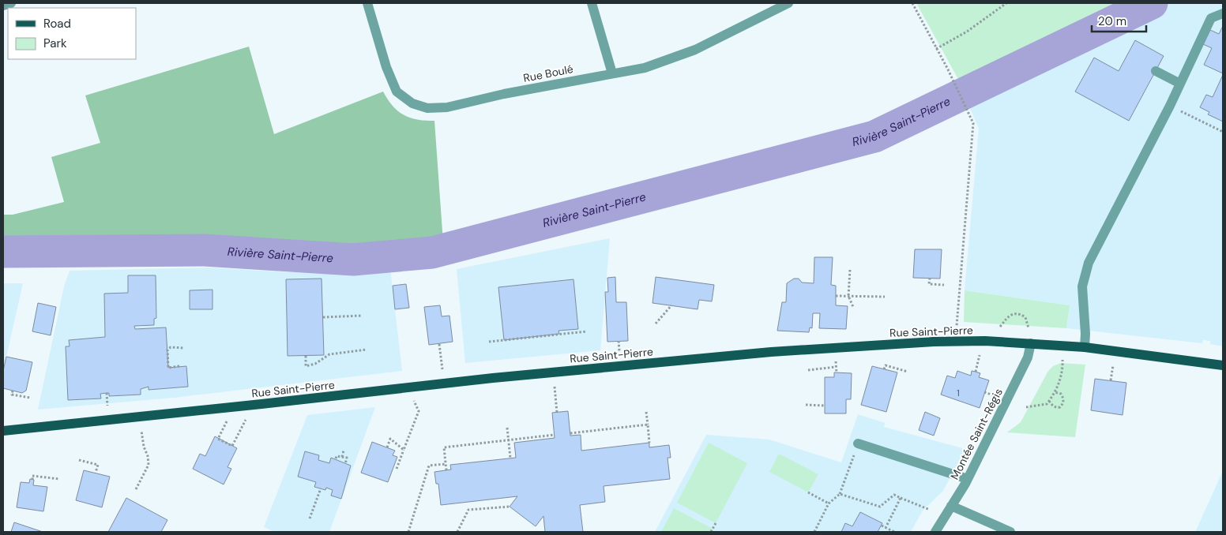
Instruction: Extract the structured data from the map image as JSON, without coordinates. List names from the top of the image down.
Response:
{
  "streets": {
    "main road": ["Rue Saint-Pierre"],
    "street": ["Rue Boulé", "Montée Saint-Régis"]
  },
  "crossings": [
    ["Rue Saint-Pierre", "Montée Saint-Régis"]
  ],
  "water": ["Rivière Saint-Pierre"],
  "house_numbers": ["1"],
  "legend": ["Road", "Park"],
  "scale_bar": "20 m"
}
